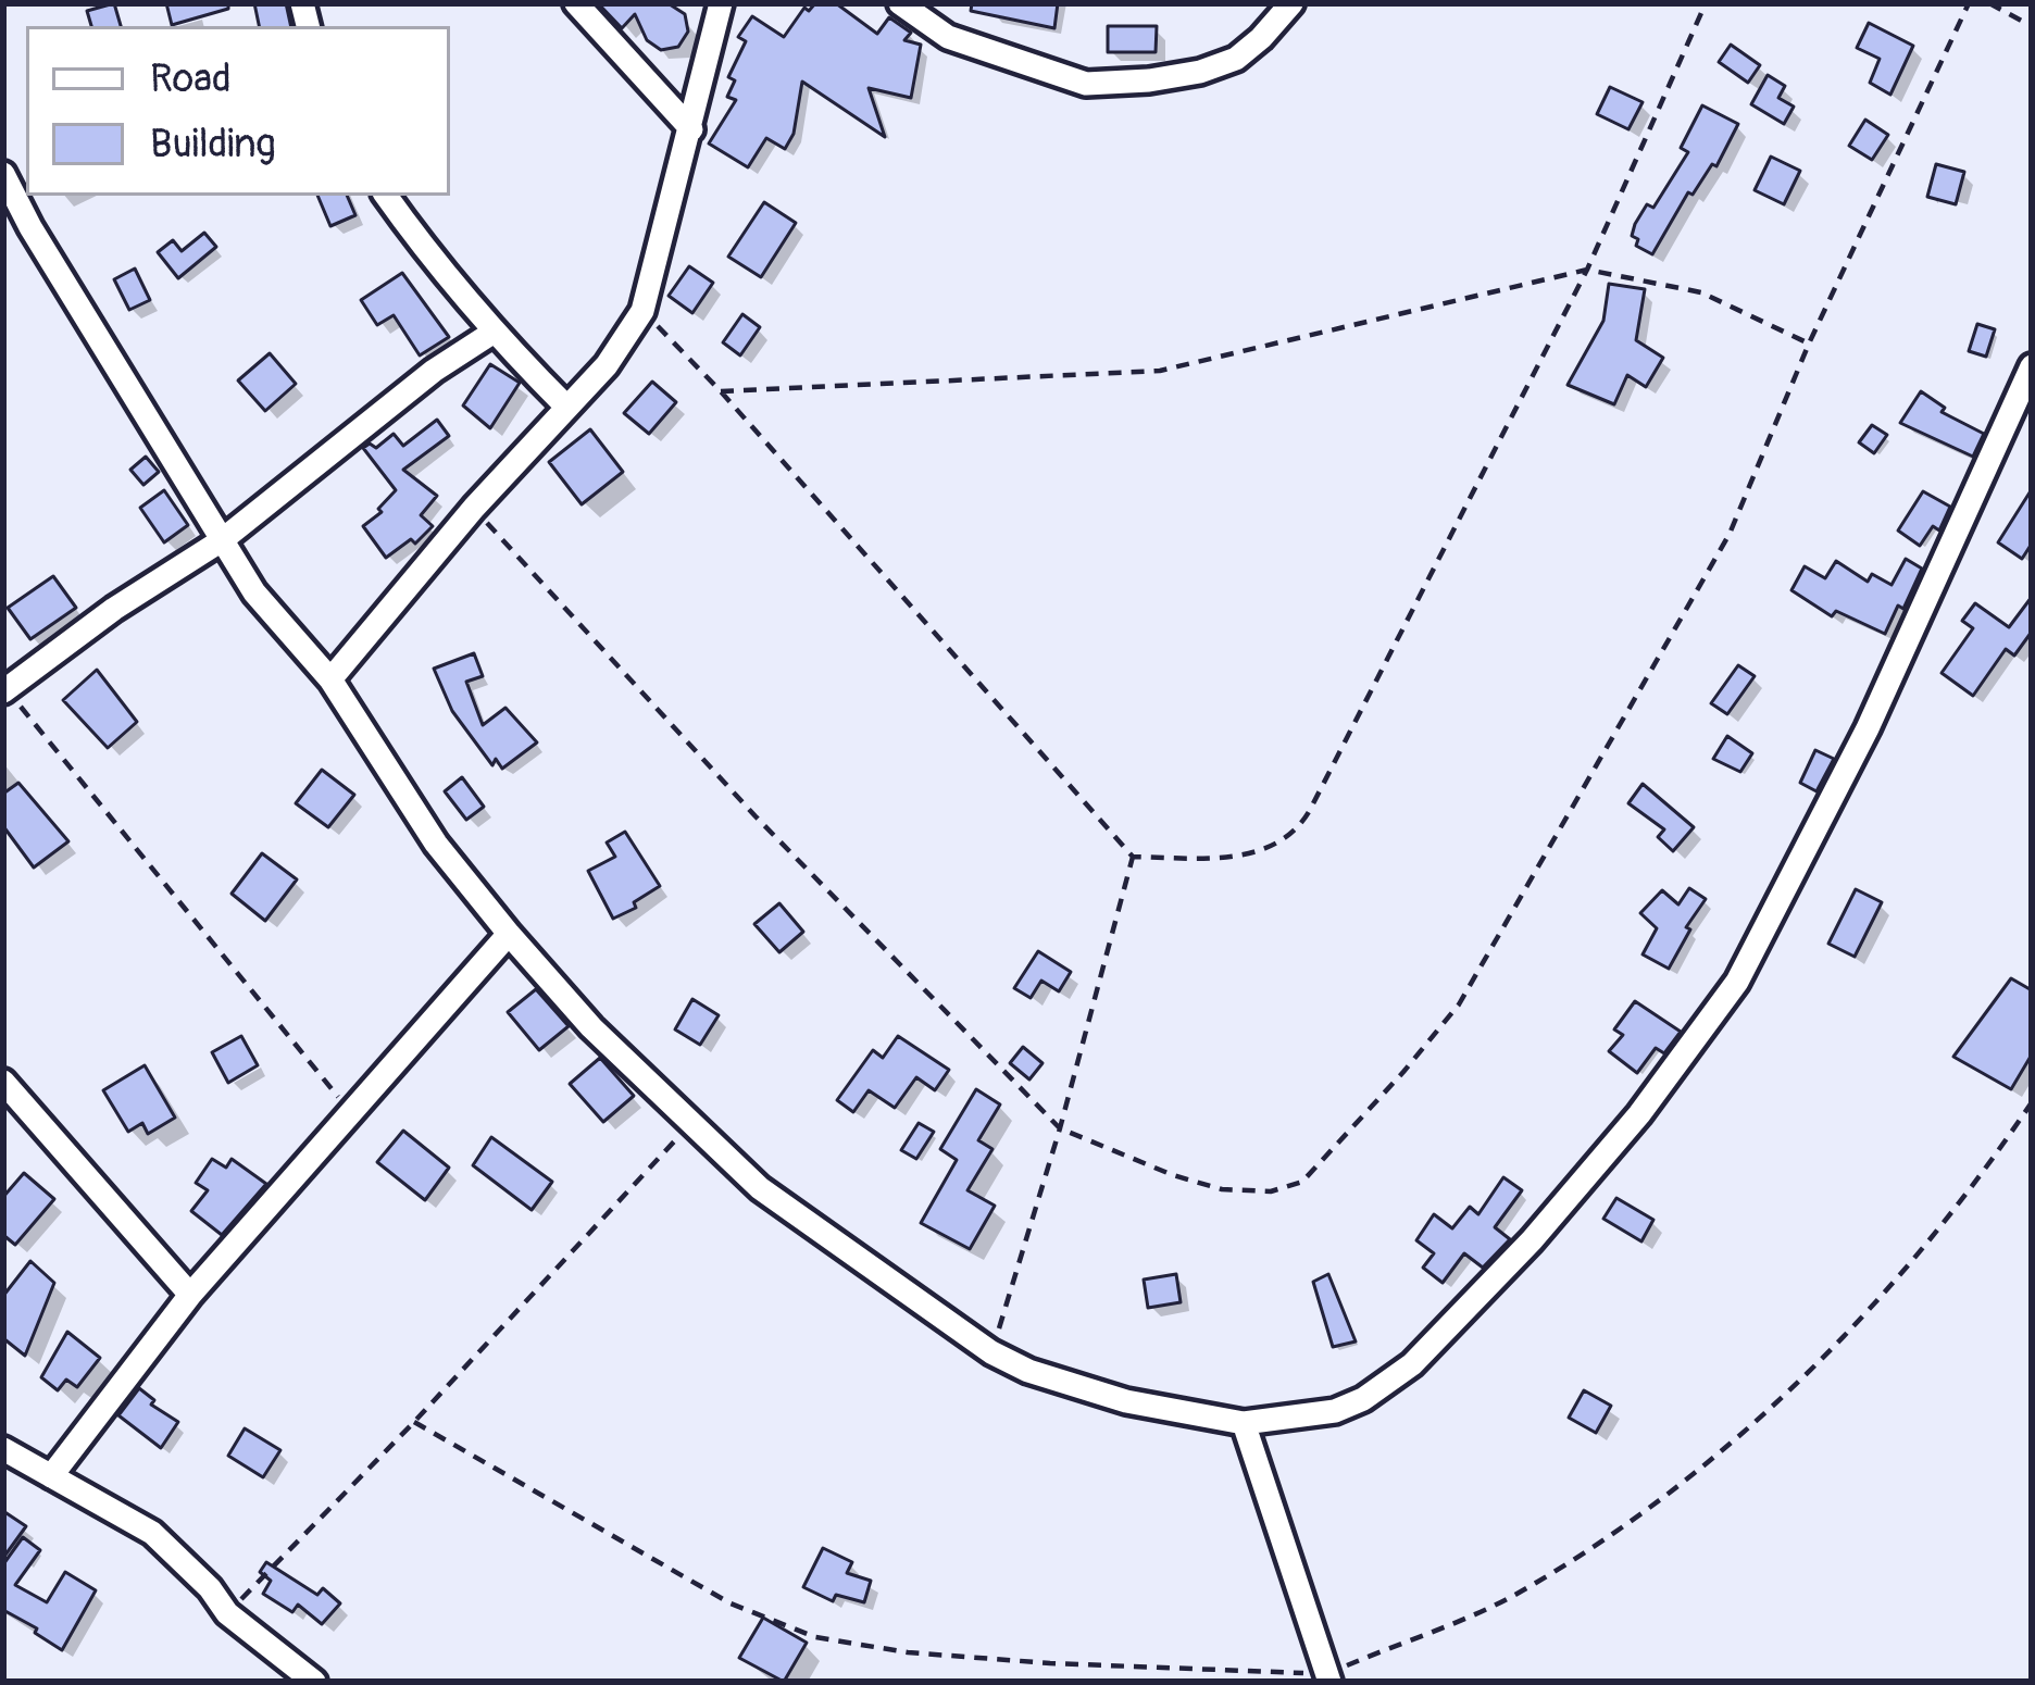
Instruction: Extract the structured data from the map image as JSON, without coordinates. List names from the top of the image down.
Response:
{
  "legend": ["Road", "Building"]
}
